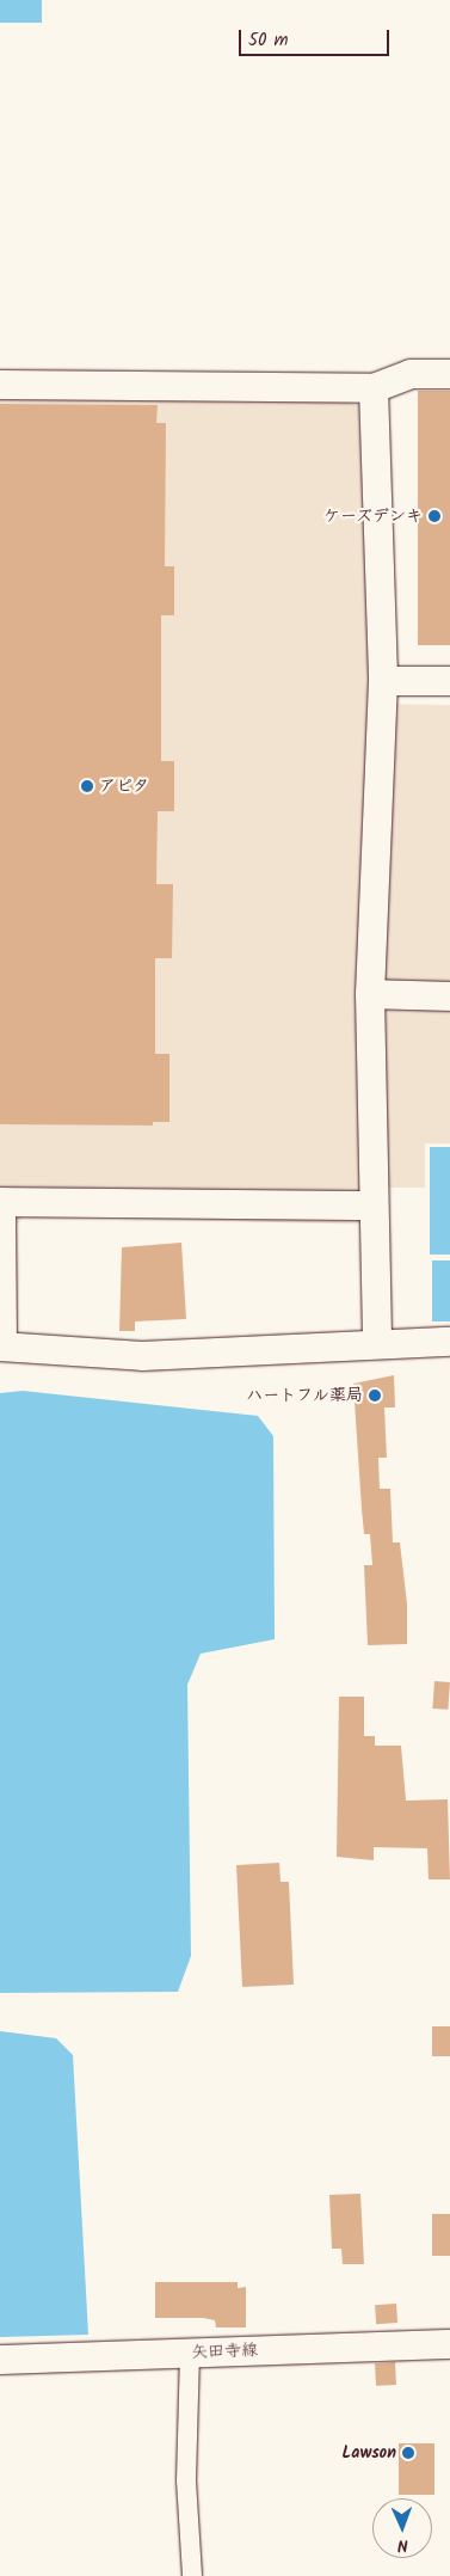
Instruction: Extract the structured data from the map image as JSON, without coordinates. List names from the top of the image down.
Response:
{
  "streets": {
    "street": ["矢田寺線"]
  },
  "places": [
    "ケーズデンキ",
    "アピタ",
    "ハートフル薬局",
    "Lawson"
  ],
  "scale_bar": "50 m",
  "north": "bottom"
}
